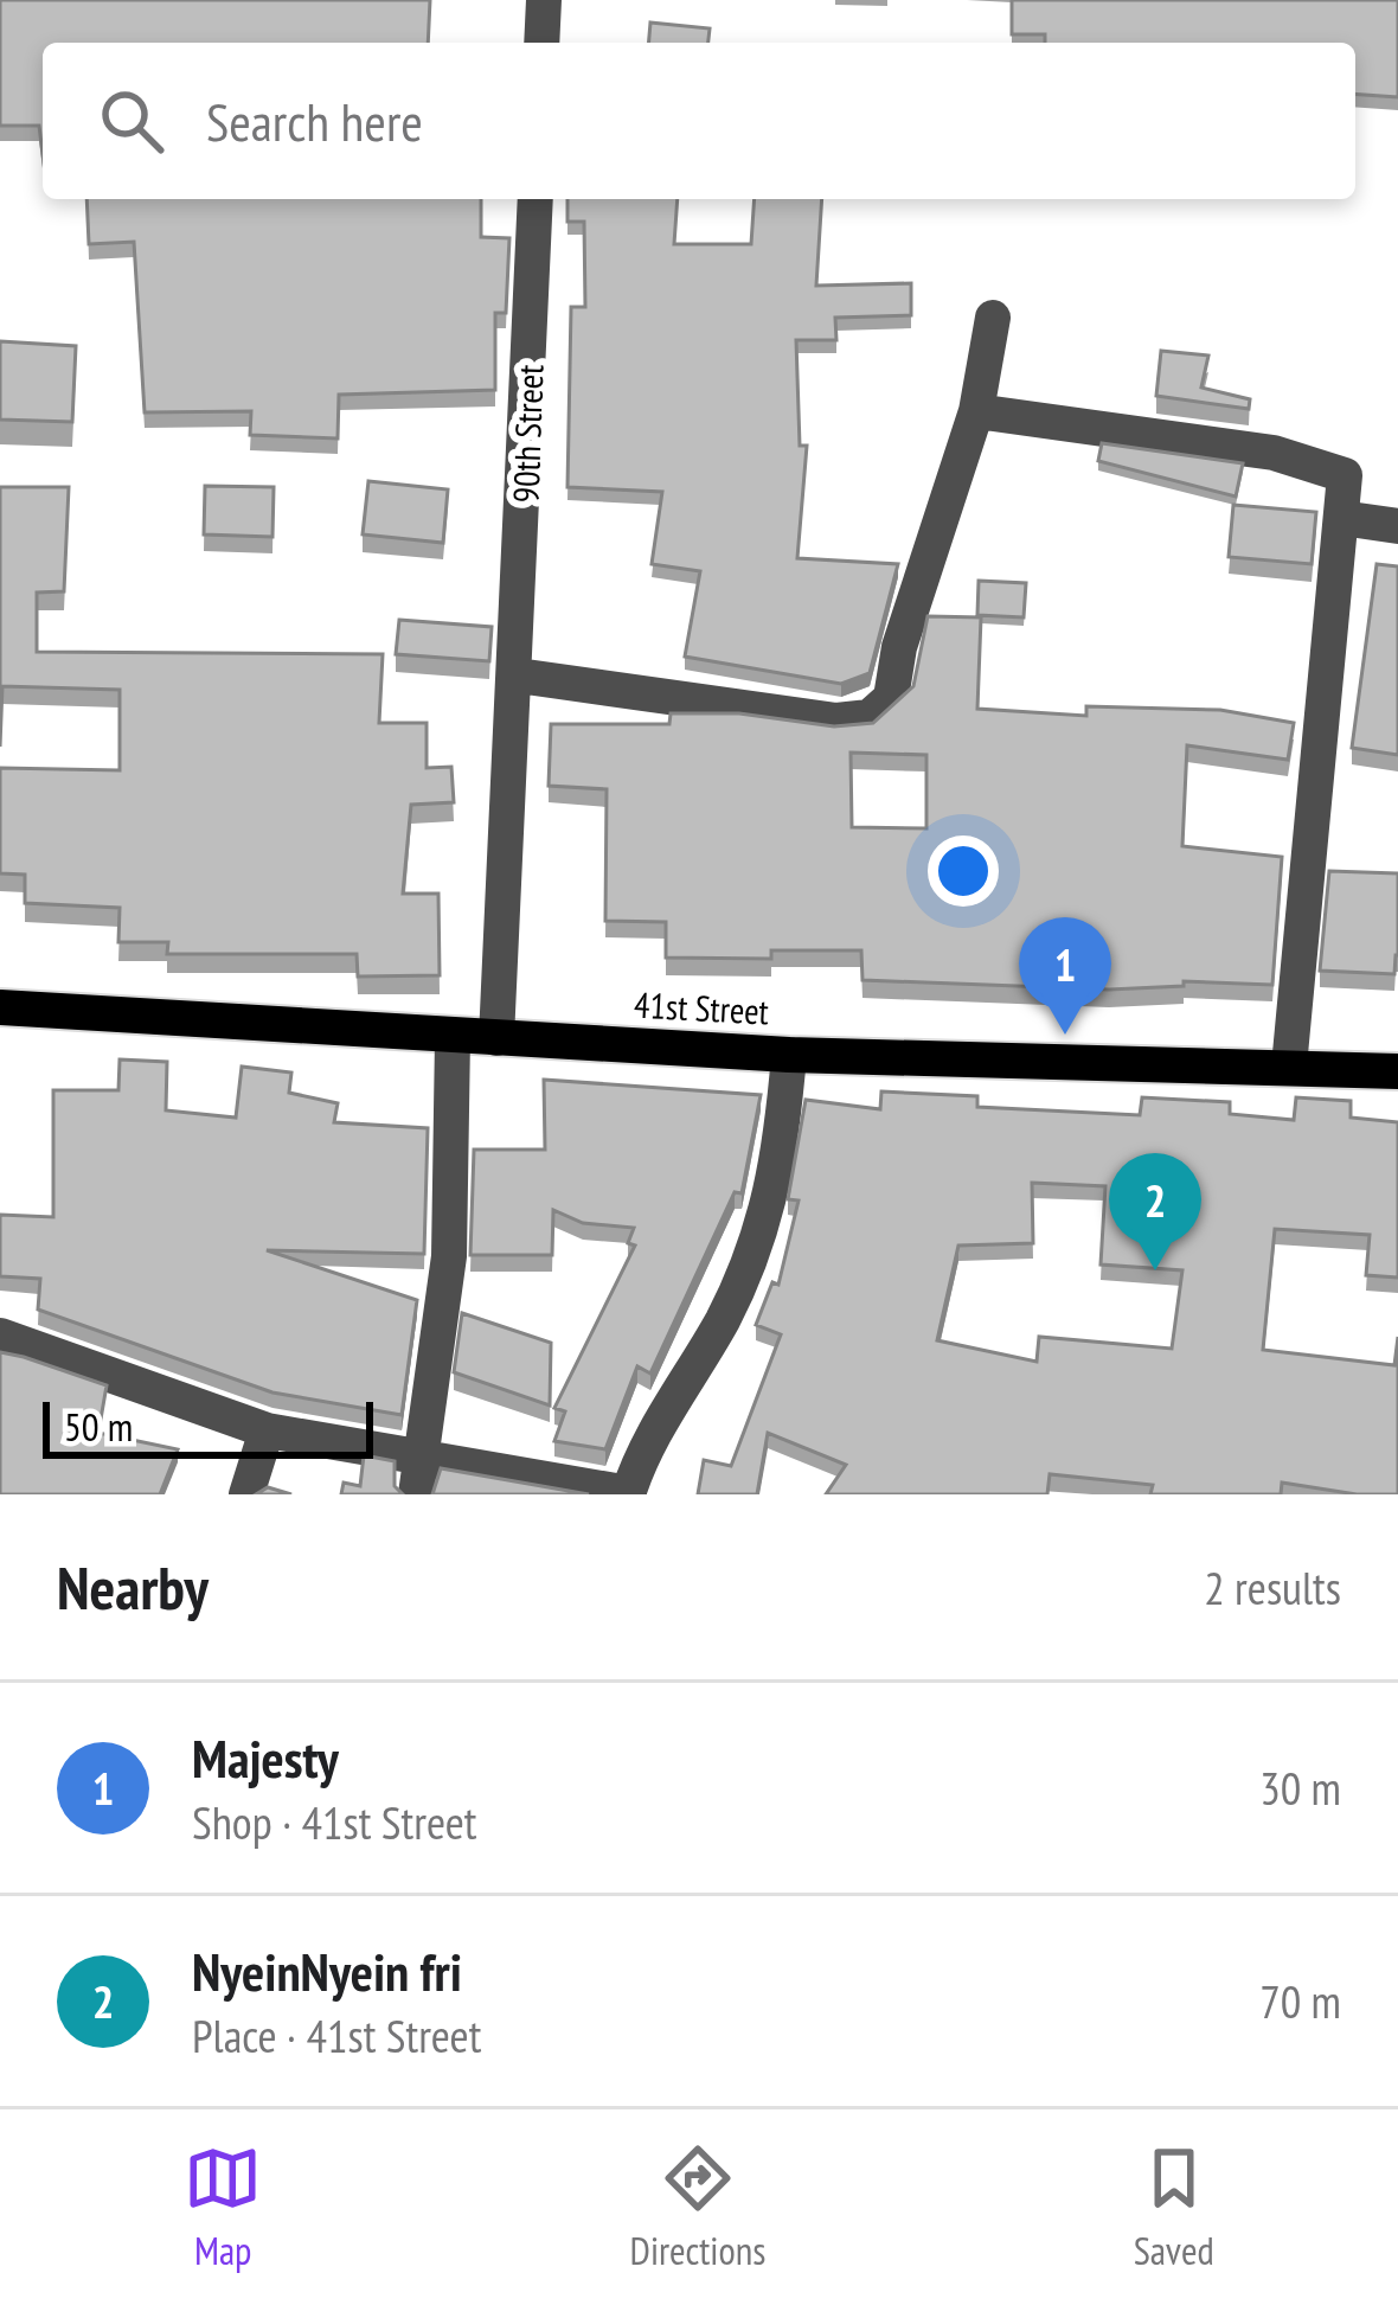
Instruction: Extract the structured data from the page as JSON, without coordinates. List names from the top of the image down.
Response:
{
  "streets": {
    "main road": ["41st Street"],
    "street": ["90th Street"]
  },
  "crossings": [
    ["90th Street", "41st Street"]
  ],
  "scale_bar": "50 m",
  "page": {
    "search": "Search here",
    "pins": ["1", "2"],
    "scale": "50 m",
    "heading": ["Nearby", "2 results"],
    "list": [
      {
        "mark": "1",
        "name": "Majesty",
        "note": "Shop · 41st Street",
        "value": "30 m"
      },
      {
        "mark": "2",
        "name": "NyeinNyein fri",
        "note": "Place · 41st Street",
        "value": "70 m"
      }
    ],
    "nav": ["Map", "Directions", "Saved"]
  }
}
